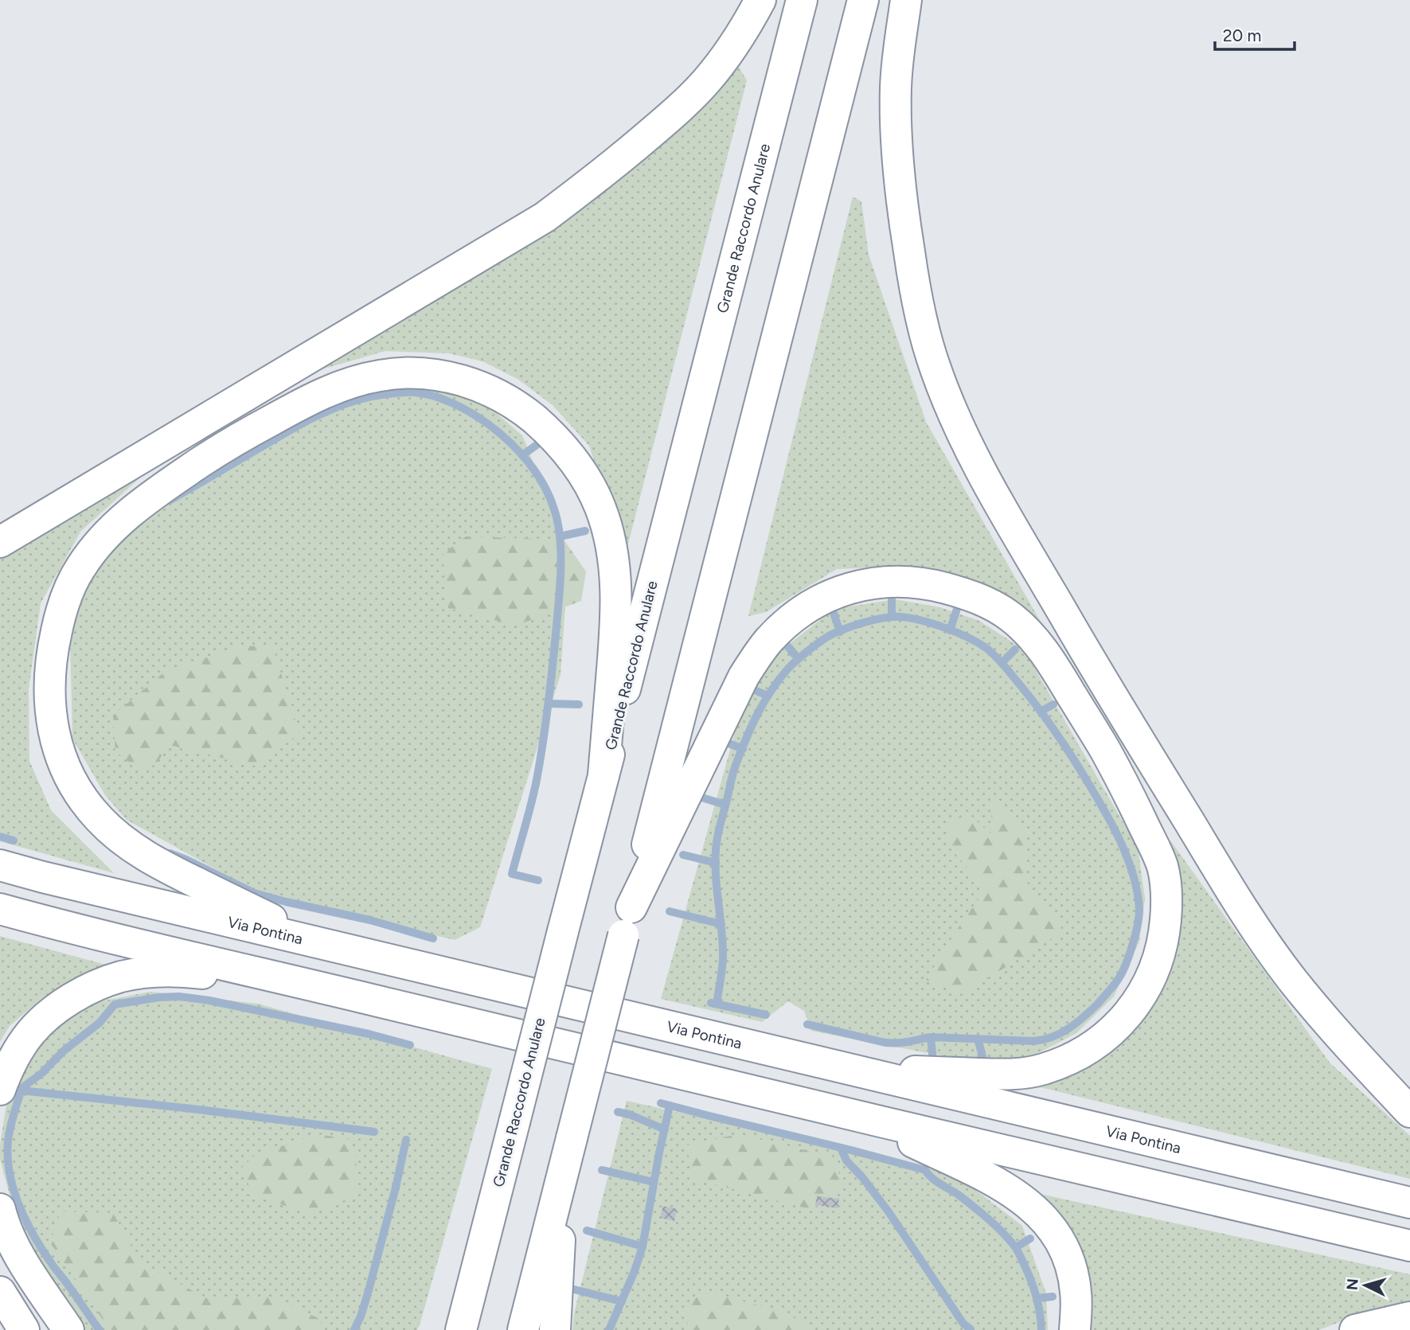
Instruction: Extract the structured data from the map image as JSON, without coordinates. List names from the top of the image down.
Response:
{
  "streets": {
    "highway": ["Grande Raccordo Anulare", "Via Pontina"]
  },
  "scale_bar": "20 m",
  "north": "left"
}
